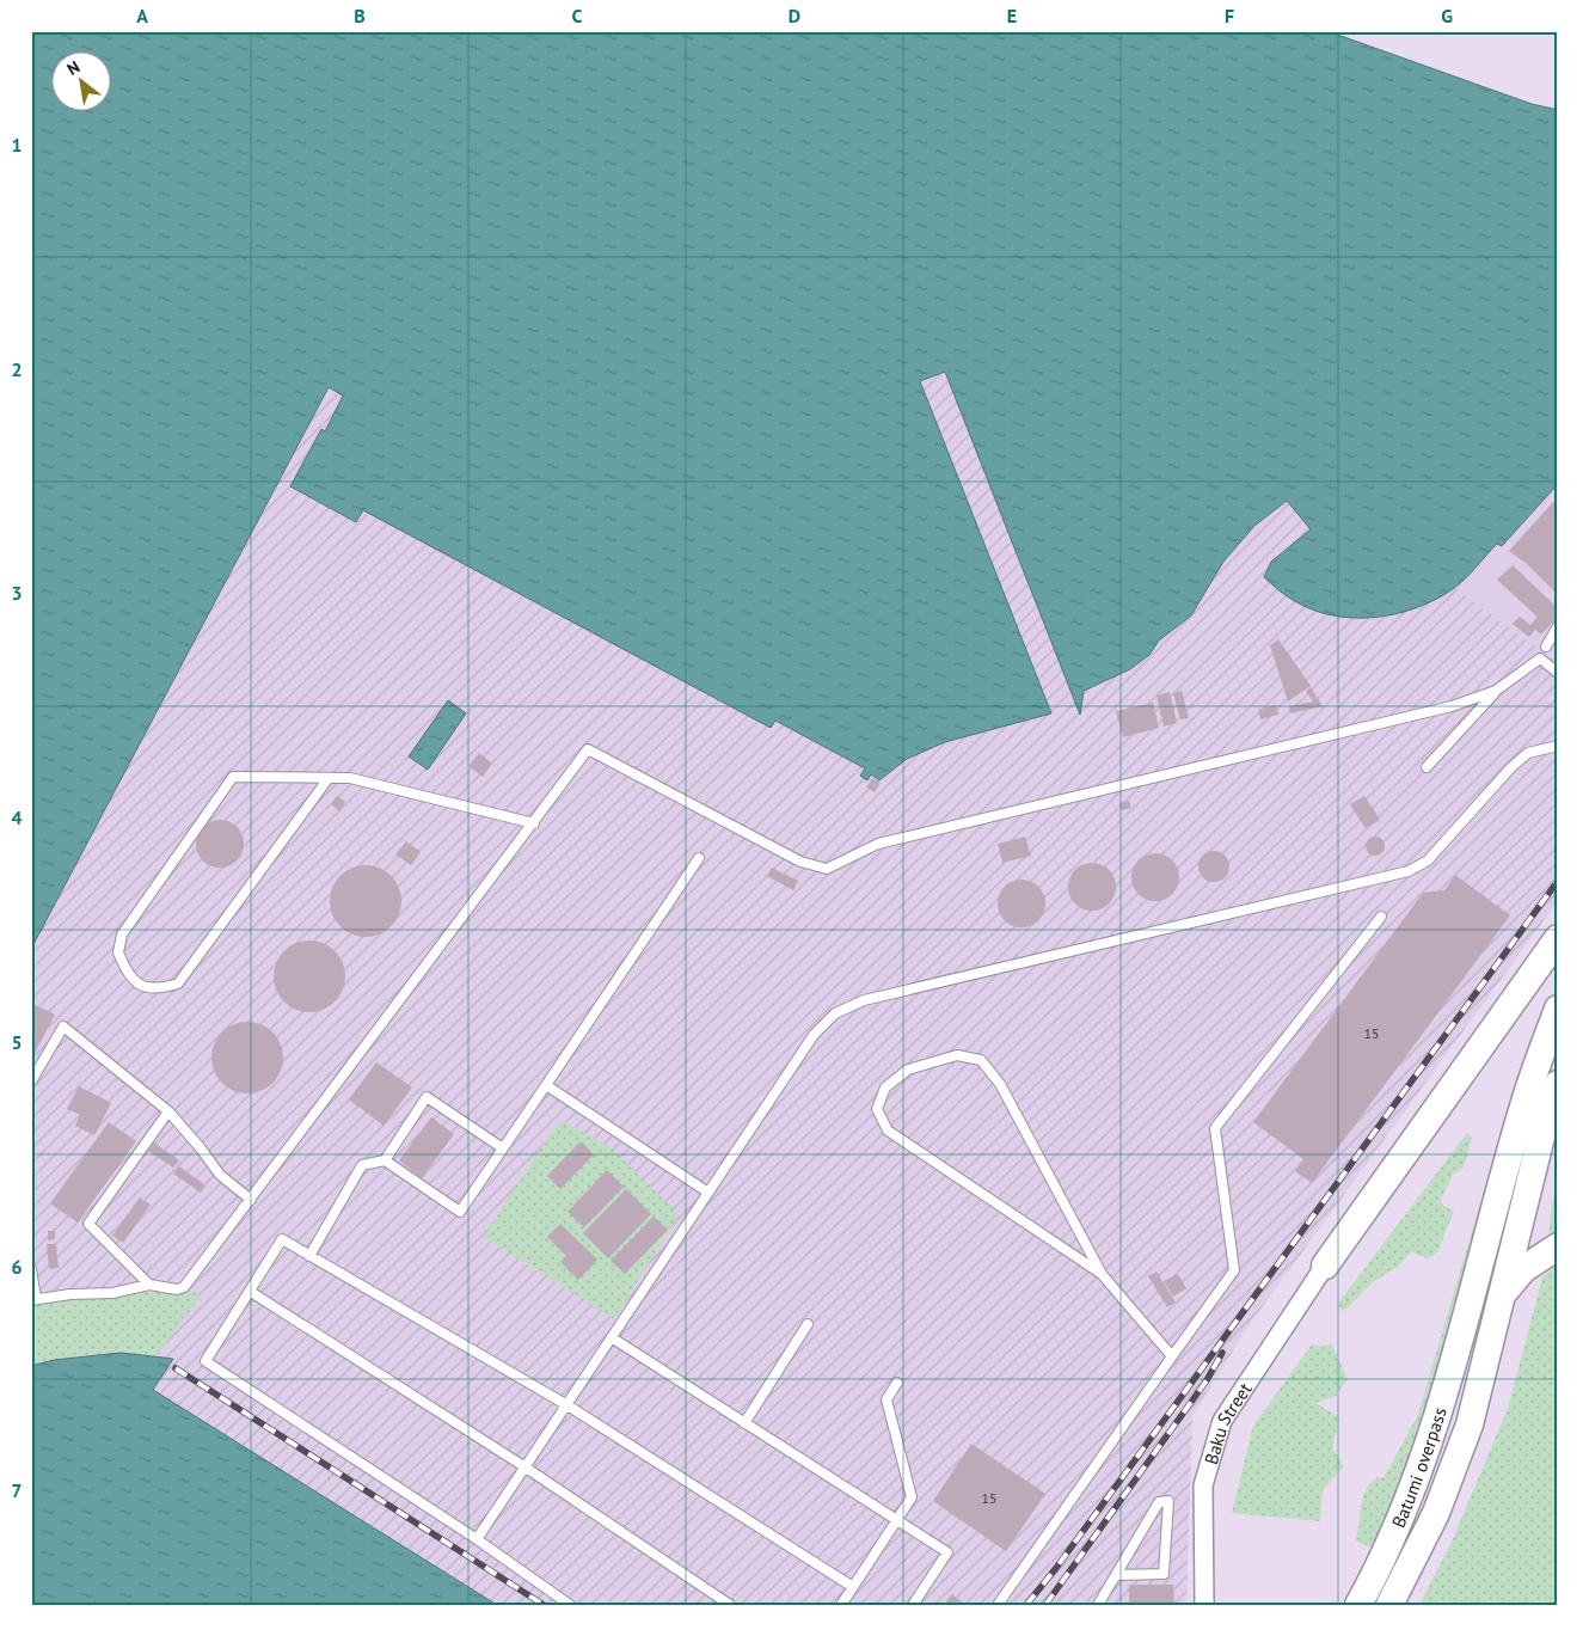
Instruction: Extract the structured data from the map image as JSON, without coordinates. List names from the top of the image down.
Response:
{
  "streets": {
    "main road": ["Batumi overpass"],
    "street": ["Baku Street"]
  },
  "house_numbers": ["15", "15"],
  "north": "top left",
  "grid": {
    "columns": [
      "A",
      "B",
      "C",
      "D",
      "E",
      "F",
      "G"
    ],
    "rows": [
      "1",
      "2",
      "3",
      "4",
      "5",
      "6",
      "7"
    ]
  }
}
